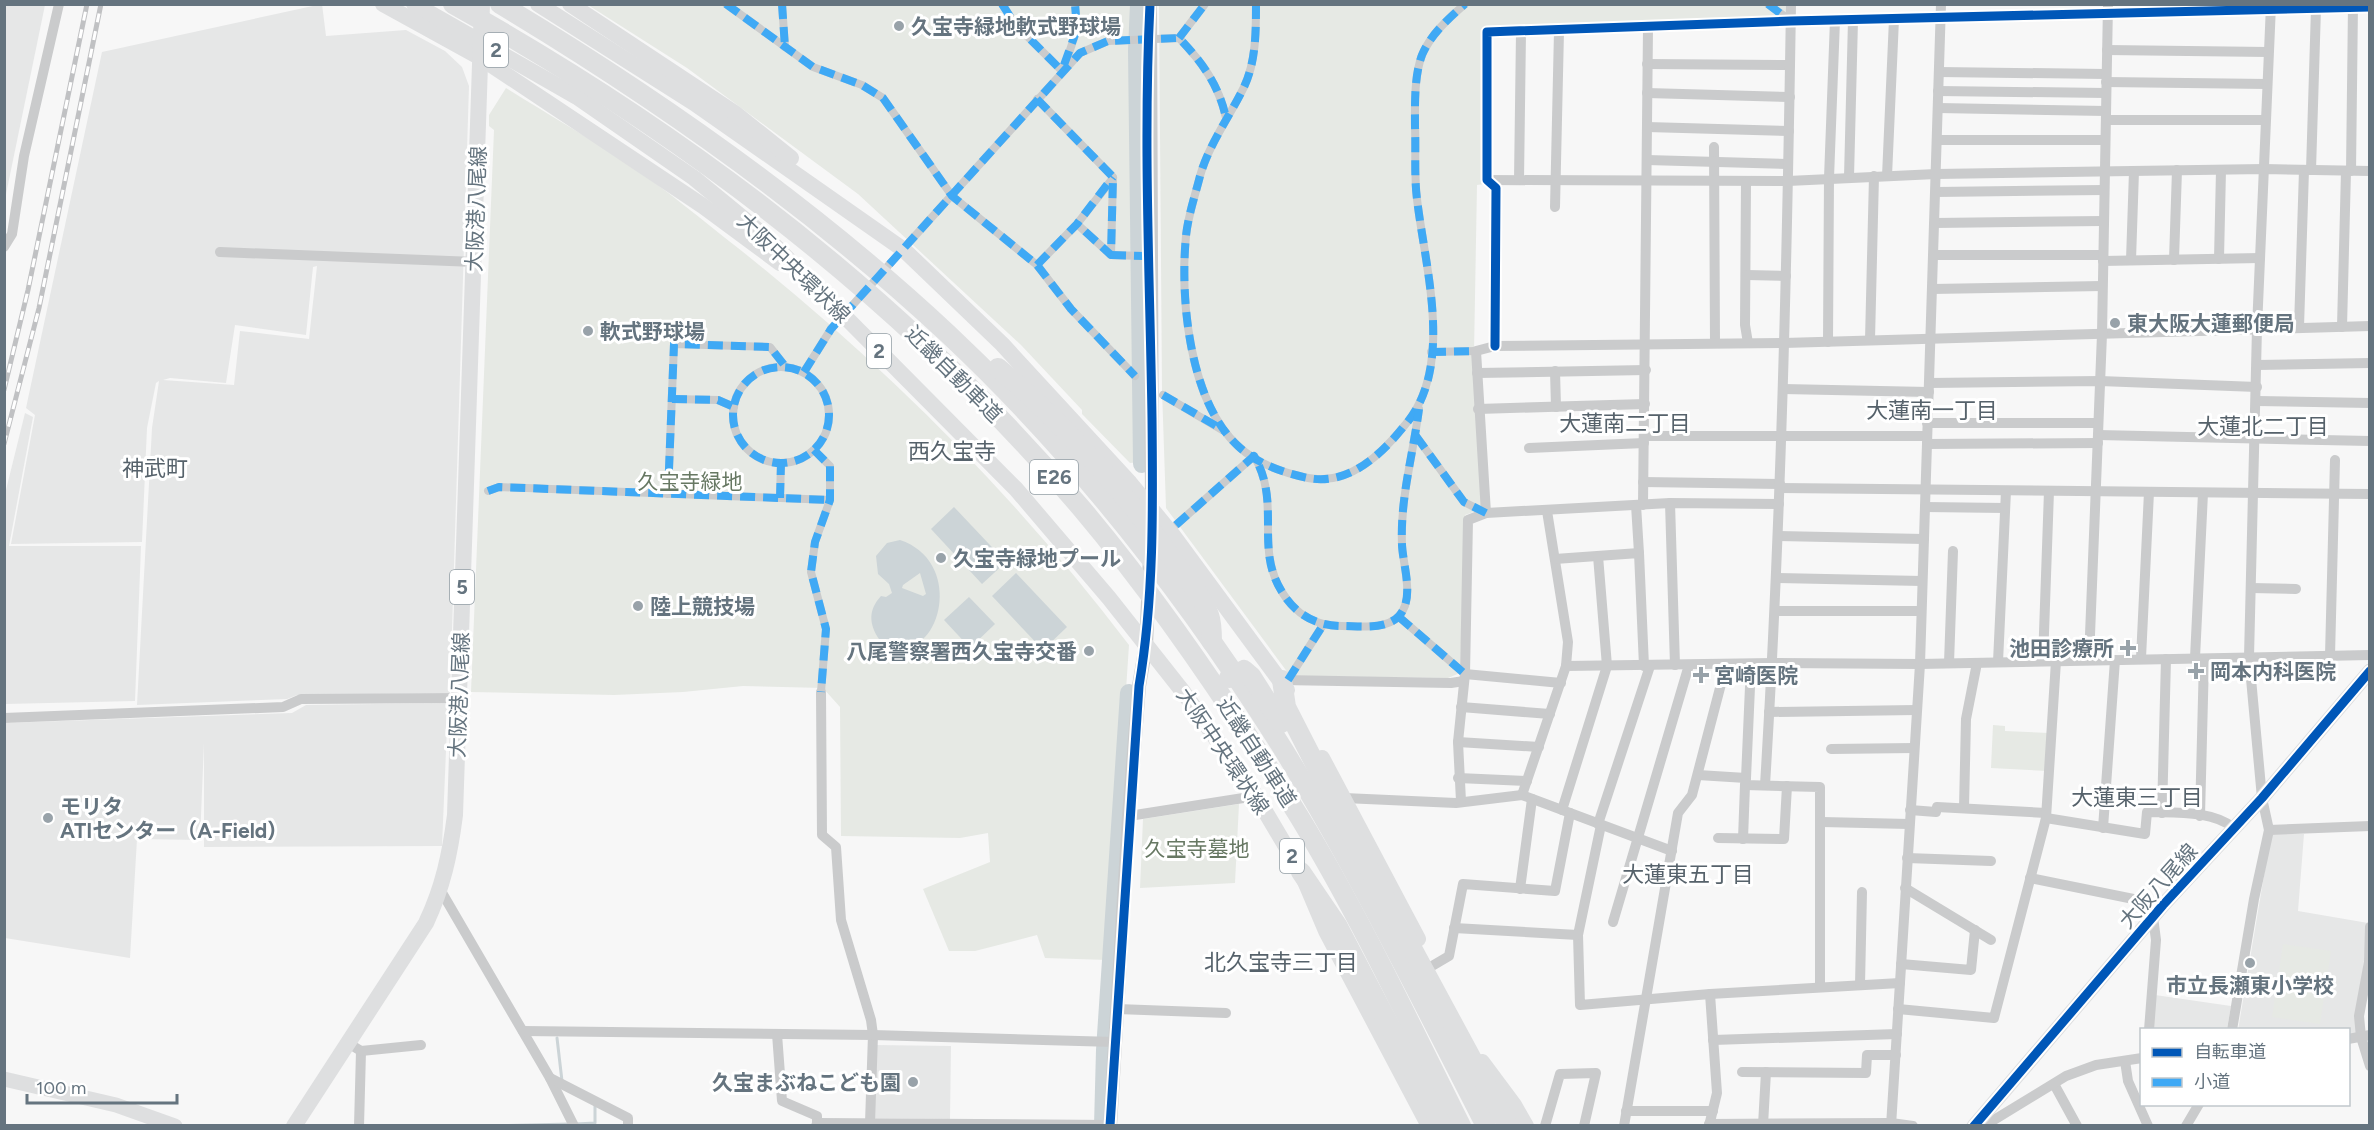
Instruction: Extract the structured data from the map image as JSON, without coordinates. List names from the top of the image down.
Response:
{
  "streets": {
    "highway": ["近畿自動車道", "E26"],
    "main road": [
      "2",
      "大阪港八尾線",
      "大阪中央環状線",
      "5",
      "大阪八尾線"
    ]
  },
  "crossings": [
    ["2", "大阪港八尾線"],
    ["2", "大阪中央環状線"]
  ],
  "districts": [
    "大蓮南一丁目",
    "大蓮南二丁目",
    "大蓮北二丁目",
    "西久宝寺",
    "神武町",
    "大蓮東三丁目",
    "大蓮東五丁目",
    "北久宝寺三丁目"
  ],
  "parks": ["久宝寺緑地", "久宝寺墓地"],
  "places": {
    "other": [
      "久宝寺緑地軟式野球場",
      "東大阪大蓮郵便局",
      "軟式野球場",
      "久宝寺緑地プール",
      "陸上競技場",
      "八尾警察署西久宝寺交番",
      "モリタ ATIセンター（A-Field)",
      "市立長瀬東小学校",
      "久宝まぶねこども園"
    ],
    "health": ["池田診療所", "岡本内科医院", "宮崎医院"]
  },
  "legend": ["自転車道", "小道"],
  "scale_bar": "100 m"
}
